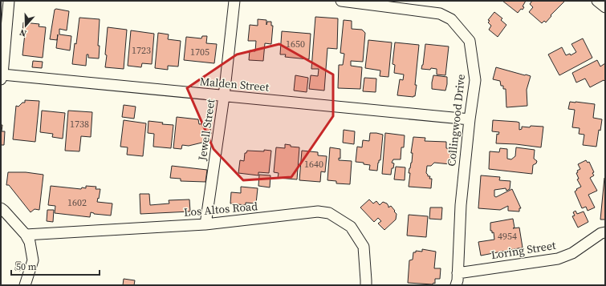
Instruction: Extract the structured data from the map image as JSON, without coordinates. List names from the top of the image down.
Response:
{
  "streets": {
    "street": [
      "Malden Street",
      "Collingwood Drive",
      "Jewell Street",
      "Los Altos Road",
      "Loring Street"
    ]
  },
  "crossings": [
    ["Malden Street", "Collingwood Drive"],
    ["Malden Street", "Jewell Street"],
    ["Collingwood Drive", "Loring Street"],
    ["Jewell Street", "Los Altos Road"]
  ],
  "house_numbers": [
    "1650",
    "1723",
    "1705",
    "1738",
    "1640",
    "1602",
    "4954"
  ],
  "scale_bar": "50 m",
  "north": "bottom"
}
